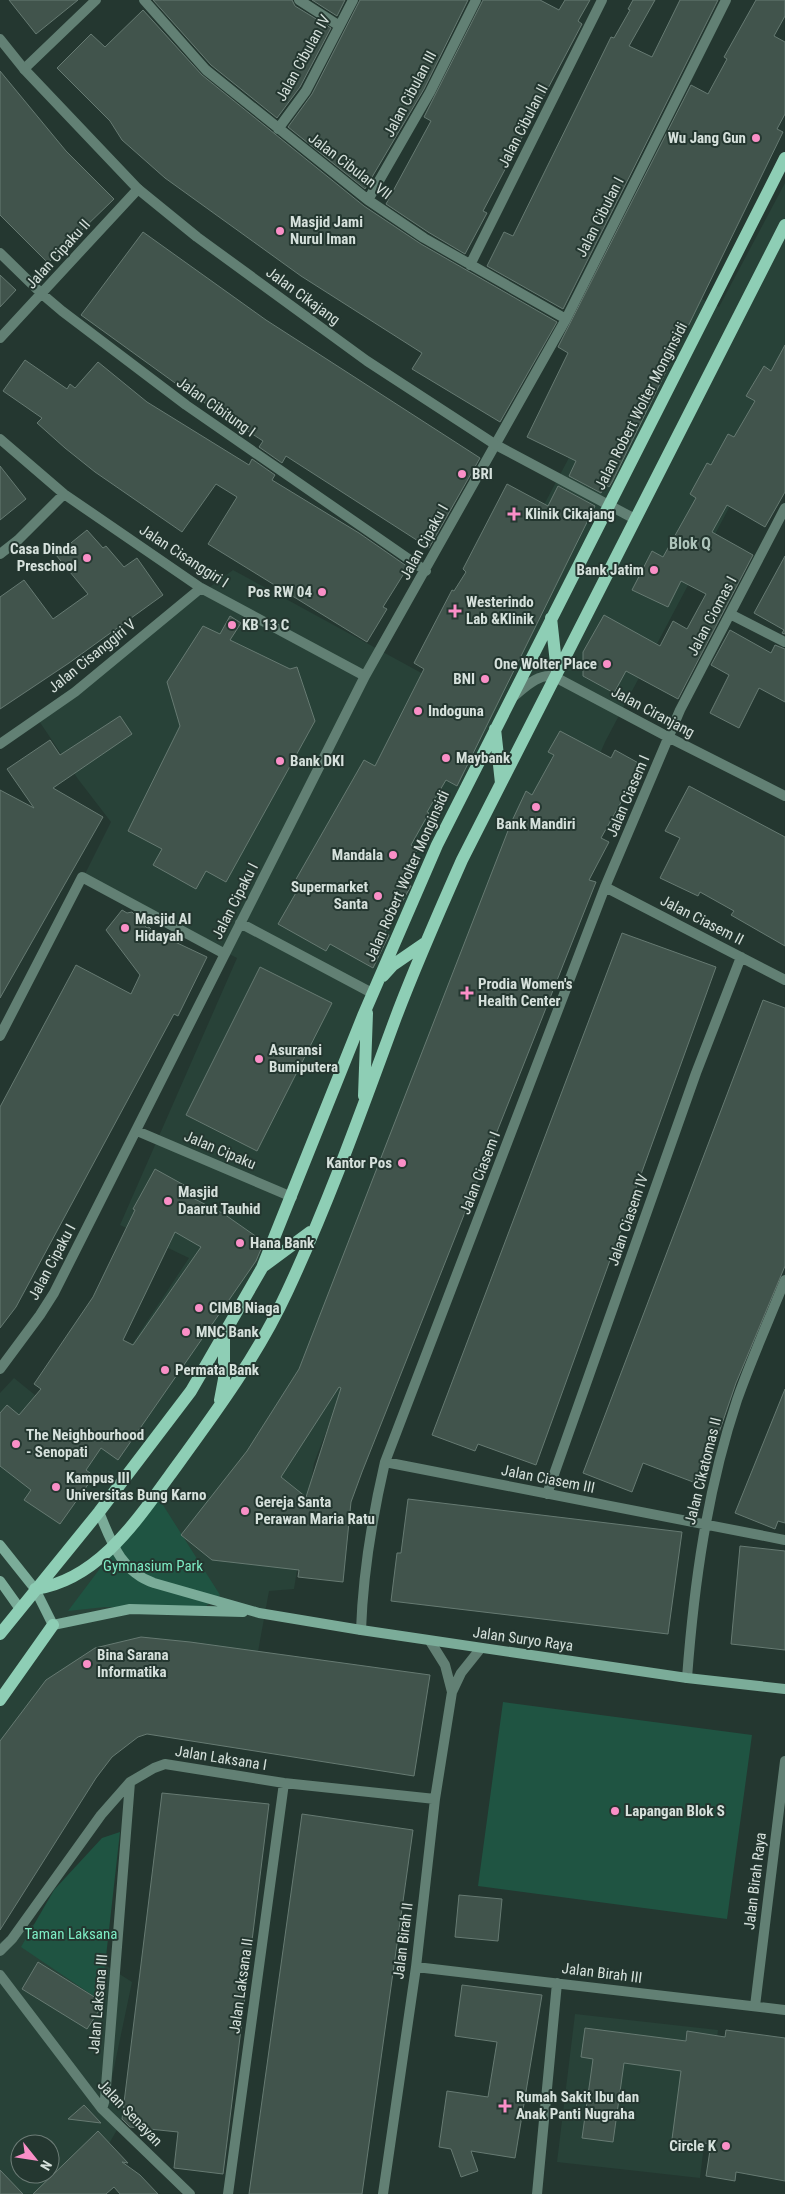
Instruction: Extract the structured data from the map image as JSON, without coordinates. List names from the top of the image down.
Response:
{
  "streets": {
    "main road": ["Jalan Robert Wolter Monginsidi", "Jalan Suryo Raya"],
    "street": [
      "Jalan Cibulan IV",
      "Jalan Cibulan III",
      "Jalan Cibulan II",
      "Jalan Cibulan VII",
      "Jalan Cibulan I",
      "Jalan Cipaku II",
      "Jalan Cikajang",
      "Jalan Cibitung I",
      "Jalan Cipaku I",
      "Jalan Cisanggiri I",
      "Jalan Ciomas I",
      "Jalan Cisanggiri V",
      "Jalan Ciranjang",
      "Jalan Ciasem I",
      "Jalan Ciasem II",
      "Jalan Cipaku",
      "Jalan Ciasem IV",
      "Jalan Cikatomas II",
      "Jalan Ciasem III",
      "Jalan Laksana I",
      "Jalan Birah Raya",
      "Jalan Birah II",
      "Jalan Birah III",
      "Jalan Laksana II",
      "Jalan Laksana III",
      "Jalan Senayan"
    ]
  },
  "crossings": [
    ["Jalan Cibulan IV", "Jalan Cibulan VII"],
    ["Jalan Cibulan III", "Jalan Cibulan VII"],
    ["Jalan Cibulan II", "Jalan Cibulan VII"],
    ["Jalan Cibulan VII", "Jalan Cibulan I"],
    ["Jalan Cibulan I", "Jalan Cikajang"],
    ["Jalan Cibulan I", "Jalan Cipaku I"],
    ["Jalan Cipaku II", "Jalan Cikajang"],
    ["Jalan Cipaku II", "Jalan Cibitung I"],
    ["Jalan Cikajang", "Jalan Robert Wolter Monginsidi"],
    ["Jalan Cikajang", "Jalan Cipaku I"],
    ["Jalan Robert Wolter Monginsidi", "Jalan Cipaku"],
    ["Jalan Robert Wolter Monginsidi", "Jalan Suryo Raya"],
    ["Jalan Cibitung I", "Jalan Cipaku I"],
    ["Jalan Cipaku I", "Jalan Cisanggiri I"],
    ["Jalan Cipaku I", "Jalan Cipaku"],
    ["Jalan Cisanggiri I", "Jalan Cisanggiri V"],
    ["Jalan Ciomas I", "Jalan Ciranjang"],
    ["Jalan Ciomas I", "Jalan Ciasem I"],
    ["Jalan Ciranjang", "Jalan Ciasem I"],
    ["Jalan Ciasem I", "Jalan Ciasem II"],
    ["Jalan Ciasem I", "Jalan Ciasem III"],
    ["Jalan Ciasem I", "Jalan Suryo Raya"],
    ["Jalan Ciasem II", "Jalan Ciasem IV"],
    ["Jalan Ciasem IV", "Jalan Ciasem III"],
    ["Jalan Cikatomas II", "Jalan Ciasem III"],
    ["Jalan Cikatomas II", "Jalan Suryo Raya"],
    ["Jalan Suryo Raya", "Jalan Birah II"],
    ["Jalan Laksana I", "Jalan Birah II"],
    ["Jalan Laksana I", "Jalan Laksana II"],
    ["Jalan Laksana I", "Jalan Laksana III"],
    ["Jalan Birah Raya", "Jalan Birah III"],
    ["Jalan Birah II", "Jalan Birah III"],
    ["Jalan Laksana III", "Jalan Senayan"]
  ],
  "districts": ["Blok Q"],
  "parks": ["Gymnasium Park", "Taman Laksana"],
  "places": {
    "other": [
      "Wu Jang Gun",
      "Masjid Jami Nurul Iman",
      "BRI",
      "Casa Dinda Preschool",
      "Bank Jatim",
      "Pos RW 04",
      "KB 13 C",
      "One Wolter Place",
      "BNI",
      "Indoguna",
      "Maybank",
      "Bank DKI",
      "Bank Mandiri",
      "Mandala",
      "Supermarket Santa",
      "Masjid Al Hidayah",
      "Asuransi Bumiputera",
      "Kantor Pos",
      "Masjid Daarut Tauhid",
      "Hana Bank",
      "CIMB Niaga",
      "MNC Bank",
      "Permata Bank",
      "The Neighbourhood - Senopati",
      "Kampus III Universitas Bung Karno",
      "Gereja Santa Perawan Maria Ratu",
      "Bina Sarana Informatika",
      "Lapangan Blok S",
      "Circle K"
    ],
    "health": [
      "Klinik Cikajang",
      "Westerindo Lab &Klinik",
      "Prodia Women's Health Center",
      "Rumah Sakit Ibu dan Anak Panti Nugraha"
    ]
  },
  "north": "bottom right"
}
